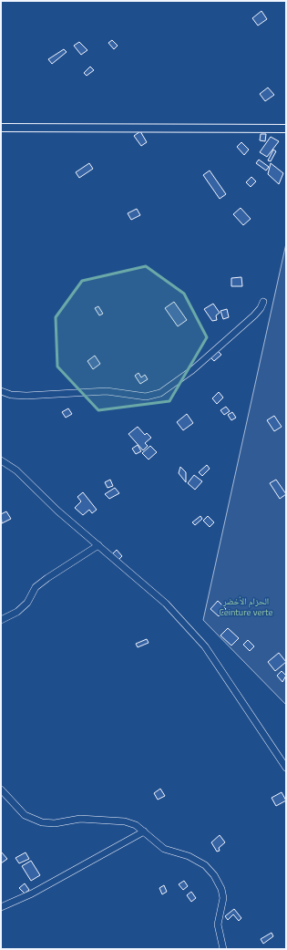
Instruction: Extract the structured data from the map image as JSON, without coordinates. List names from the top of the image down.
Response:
{
  "parks": ["الحزام الأخضر Ceinture verte"]
}
